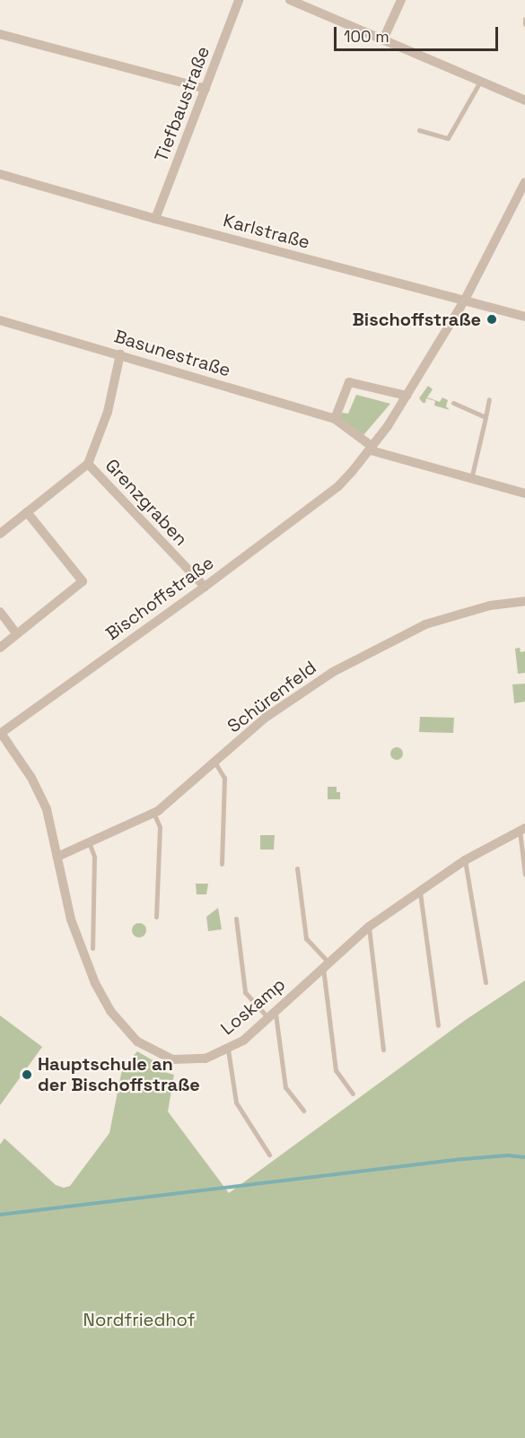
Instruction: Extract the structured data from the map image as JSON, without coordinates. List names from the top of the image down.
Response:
{
  "streets": {
    "street": [
      "Tiefbaustraße",
      "Karlstraße",
      "Basunestraße",
      "Grenzgraben",
      "Bischoffstraße",
      "Schürenfeld",
      "Loskamp"
    ]
  },
  "crossings": [
    ["Tiefbaustraße", "Karlstraße"],
    ["Karlstraße", "Bischoffstraße"],
    ["Basunestraße", "Bischoffstraße"],
    ["Grenzgraben", "Bischoffstraße"],
    ["Bischoffstraße", "Loskamp"],
    ["Schürenfeld", "Loskamp"]
  ],
  "parks": ["Nordfriedhof"],
  "places": ["Bischoffstraße", "Hauptschule an der Bischoffstraße"],
  "scale_bar": "100 m"
}
